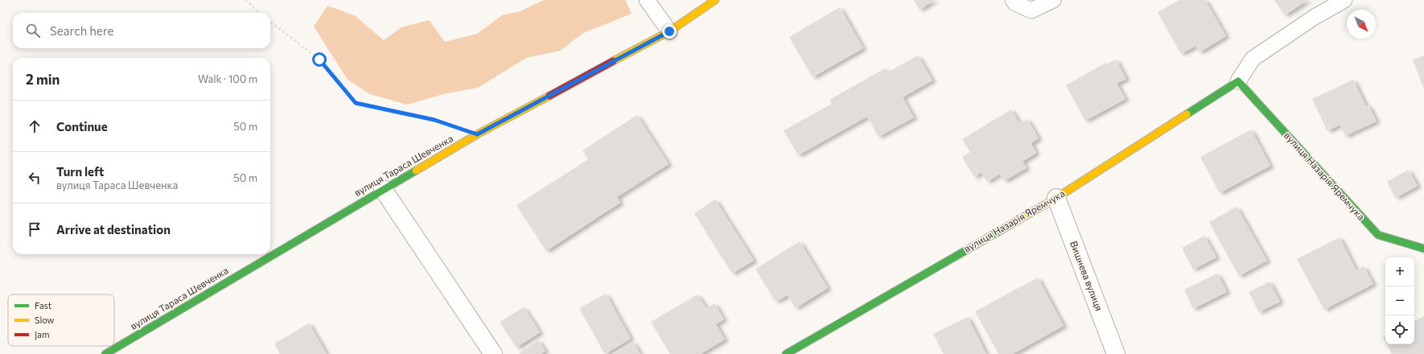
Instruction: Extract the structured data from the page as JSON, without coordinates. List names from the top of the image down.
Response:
{
  "streets": {
    "street": ["вулиця Тараса Шевченка", "вулиця Назарія Яремчука", "Вишнева вулиця"]
  },
  "crossings": [
    ["вулиця Назарія Яремчука", "Вишнева вулиця"]
  ],
  "legend": ["Fast", "Slow", "Jam"],
  "north": "bottom right",
  "page": {
    "search": "Search here",
    "heading": ["2 min", "Walk · 100 m"],
    "list": [
      ["Continue", "50 m"],
      ["Turn left", "вулиця Тараса Шевченка", "50 m"],
      "Arrive at destination"
    ],
    "map_buttons": ["+", "−"]
  }
}
